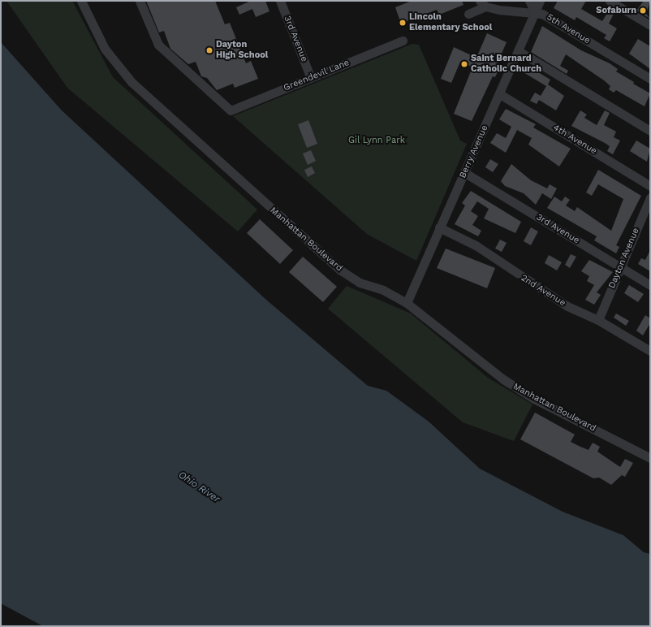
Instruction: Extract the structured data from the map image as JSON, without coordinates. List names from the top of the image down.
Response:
{
  "streets": {
    "street": [
      "5th Avenue",
      "3rd Avenue",
      "Greendevil Lane",
      "4th Avenue",
      "Berry Avenue",
      "Manhattan Boulevard",
      "Dayton Avenue",
      "2nd Avenue"
    ]
  },
  "crossings": [
    ["5th Avenue", "Berry Avenue"],
    ["3rd Avenue", "Greendevil Lane"],
    ["3rd Avenue", "Berry Avenue"],
    ["3rd Avenue", "Dayton Avenue"],
    ["4th Avenue", "Berry Avenue"],
    ["Berry Avenue", "Manhattan Boulevard"],
    ["Berry Avenue", "2nd Avenue"],
    ["Dayton Avenue", "2nd Avenue"]
  ],
  "water": ["Ohio River"],
  "parks": ["Gil Lynn Park"],
  "places": [
    "Sofaburn",
    "Lincoln Elementary School",
    "Dayton High School",
    "Saint Bernard Catholic Church"
  ]
}
